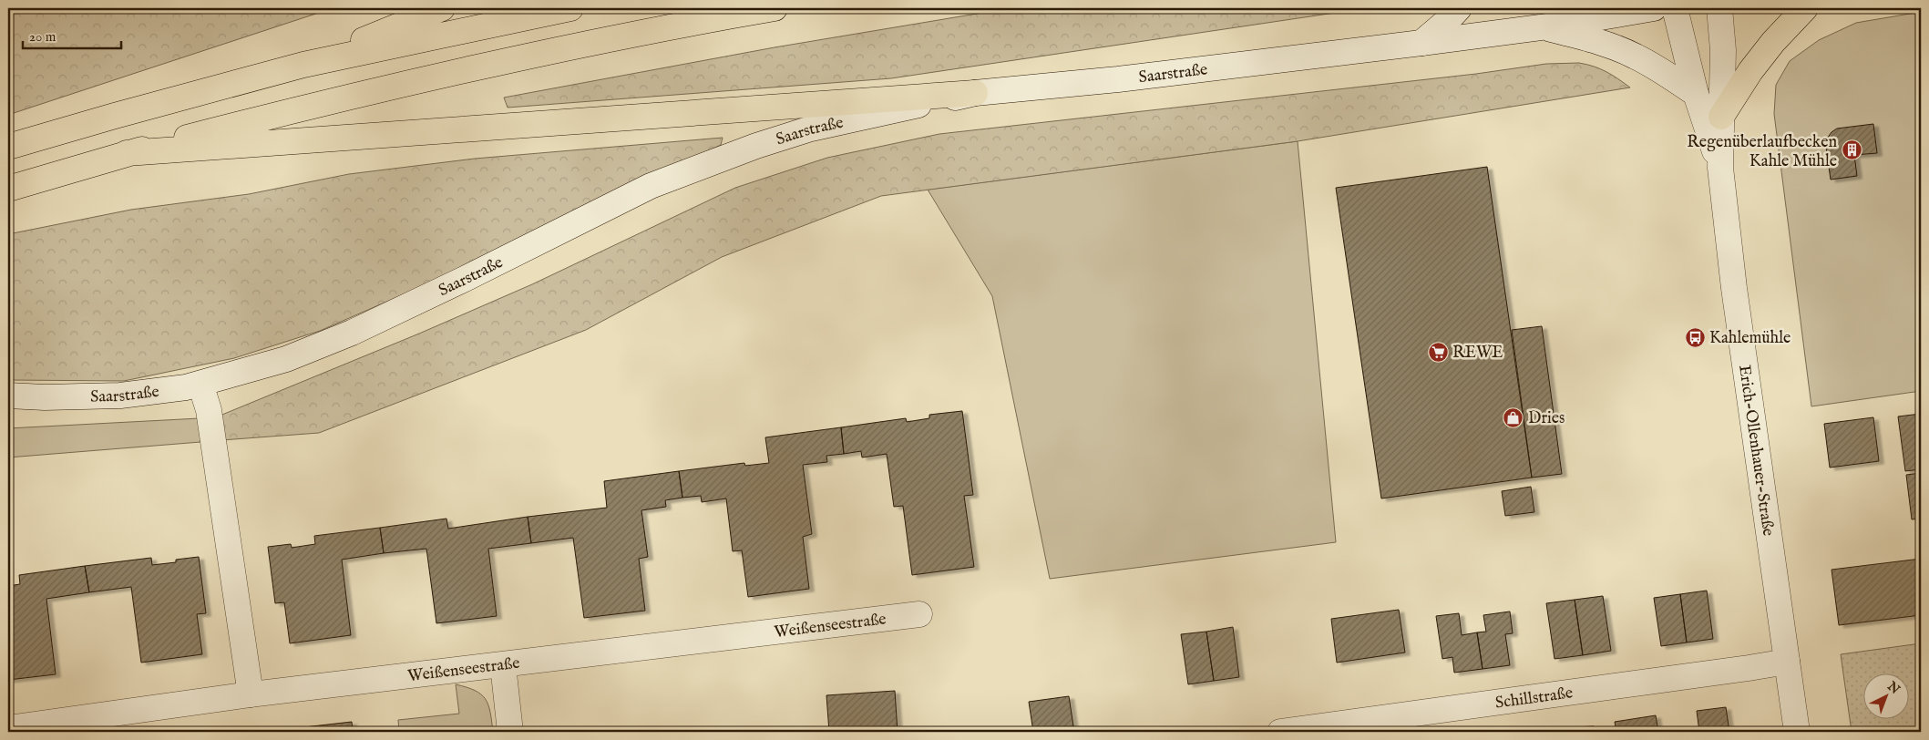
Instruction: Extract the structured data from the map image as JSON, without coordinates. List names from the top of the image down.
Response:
{
  "streets": {
    "street": [
      "Saarstraße",
      "Erich-Ollenhauer-Straße",
      "Weißenseestraße",
      "Schillstraße"
    ]
  },
  "crossings": [
    ["Erich-Ollenhauer-Straße", "Schillstraße"]
  ],
  "places": {
    "building": ["Regenüberlaufbecken Kahle Mühle"],
    "bus stop": ["Kahlemühle"],
    "supermarket": ["REWE"],
    "shop": ["Dries"]
  },
  "scale_bar": "20 m",
  "north": "top right"
}
